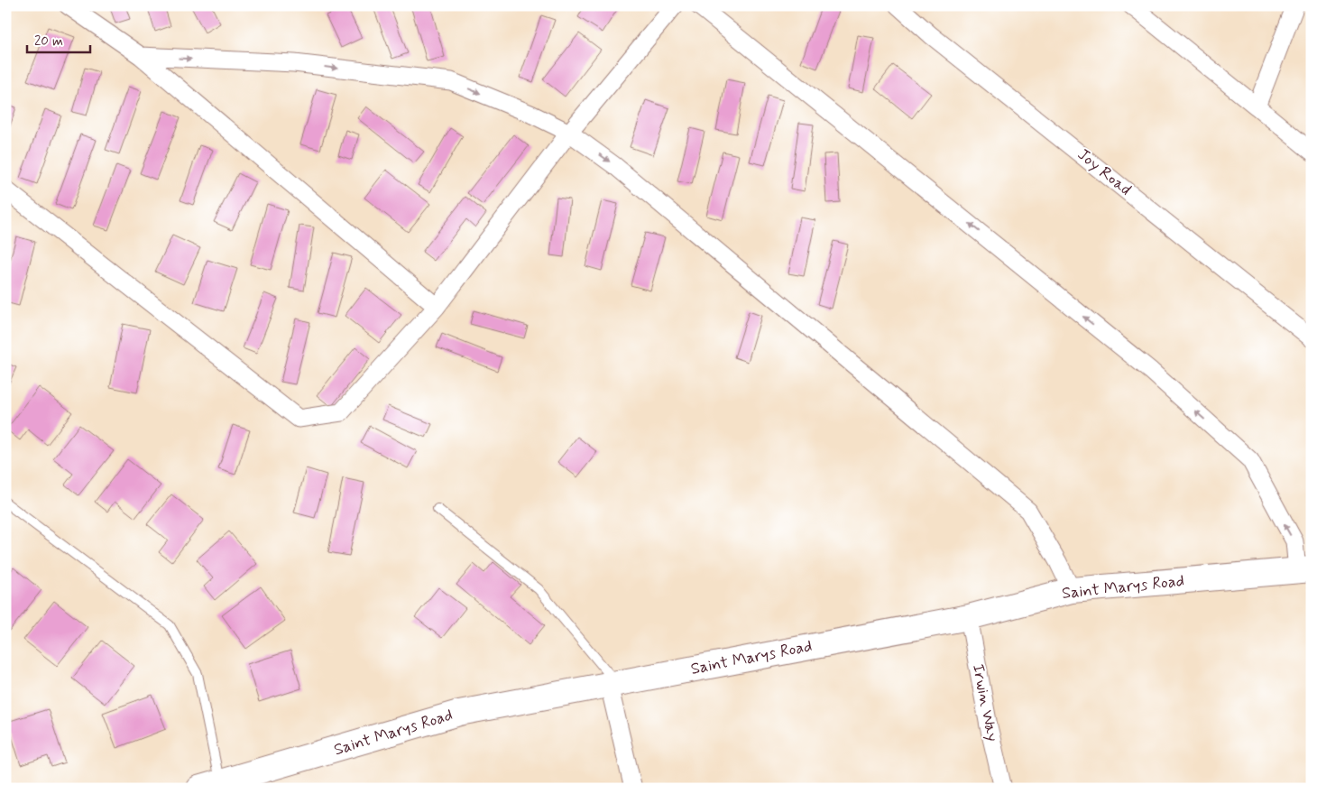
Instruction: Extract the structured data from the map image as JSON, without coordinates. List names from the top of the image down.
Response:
{
  "streets": {
    "main road": ["Saint Marys Road"],
    "street": ["Joy Road", "Irwin Way"]
  },
  "crossings": [
    ["Saint Marys Road", "Irwin Way"]
  ],
  "scale_bar": "20 m"
}
